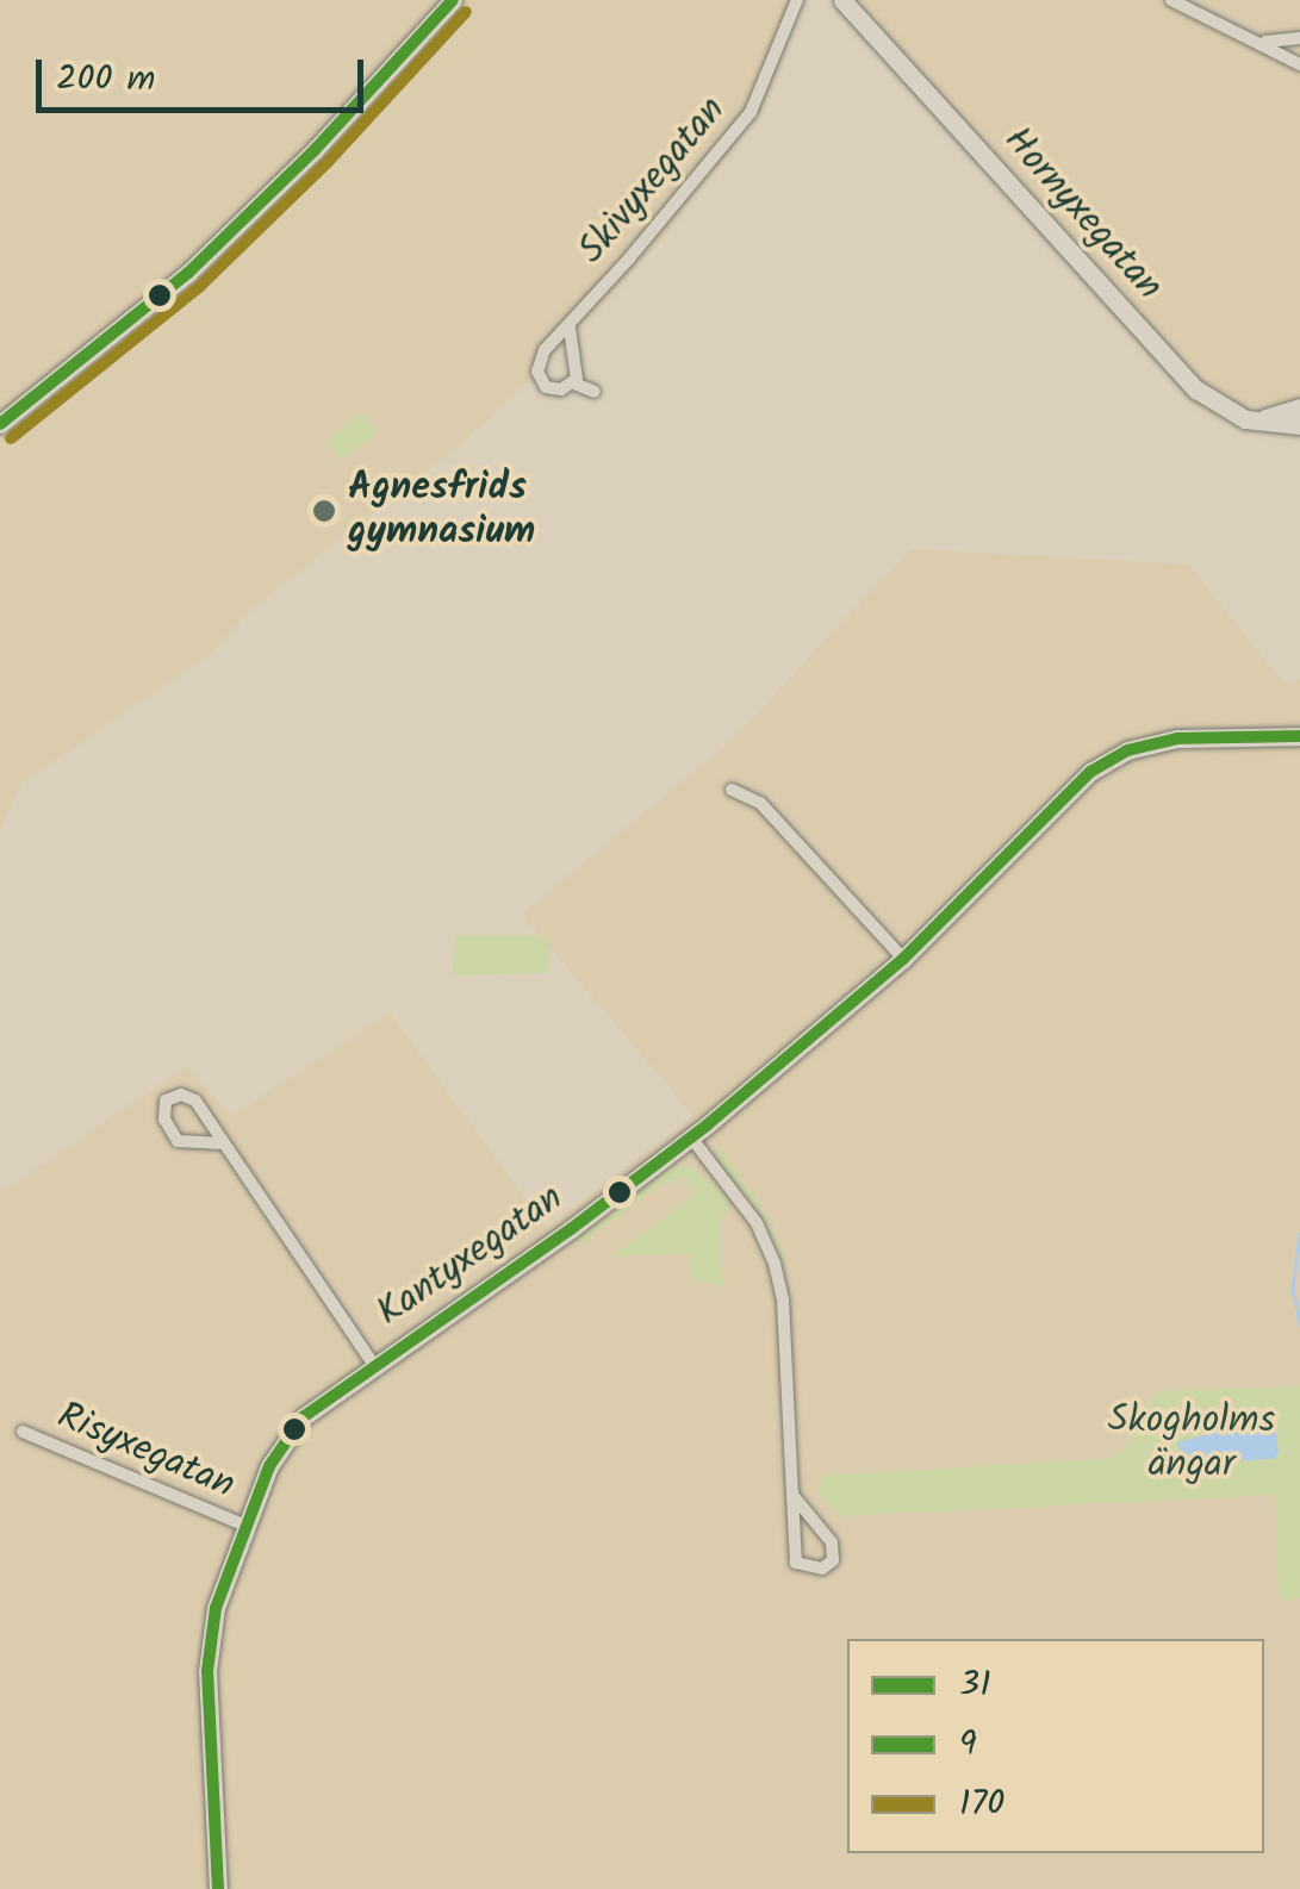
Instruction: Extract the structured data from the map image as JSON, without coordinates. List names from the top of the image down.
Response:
{
  "streets": {
    "street": [
      "Skivyxegatan",
      "Hornyxegatan",
      "Kantyxegatan",
      "Risyxegatan"
    ]
  },
  "crossings": [
    ["Kantyxegatan", "Risyxegatan"]
  ],
  "parks": ["Skogholms ängar"],
  "places": ["Agnesfrids gymnasium"],
  "lines": ["transit line 9", "transit line 170", "transit line 31"],
  "legend": ["31", "9", "170"],
  "scale_bar": "200 m"
}
